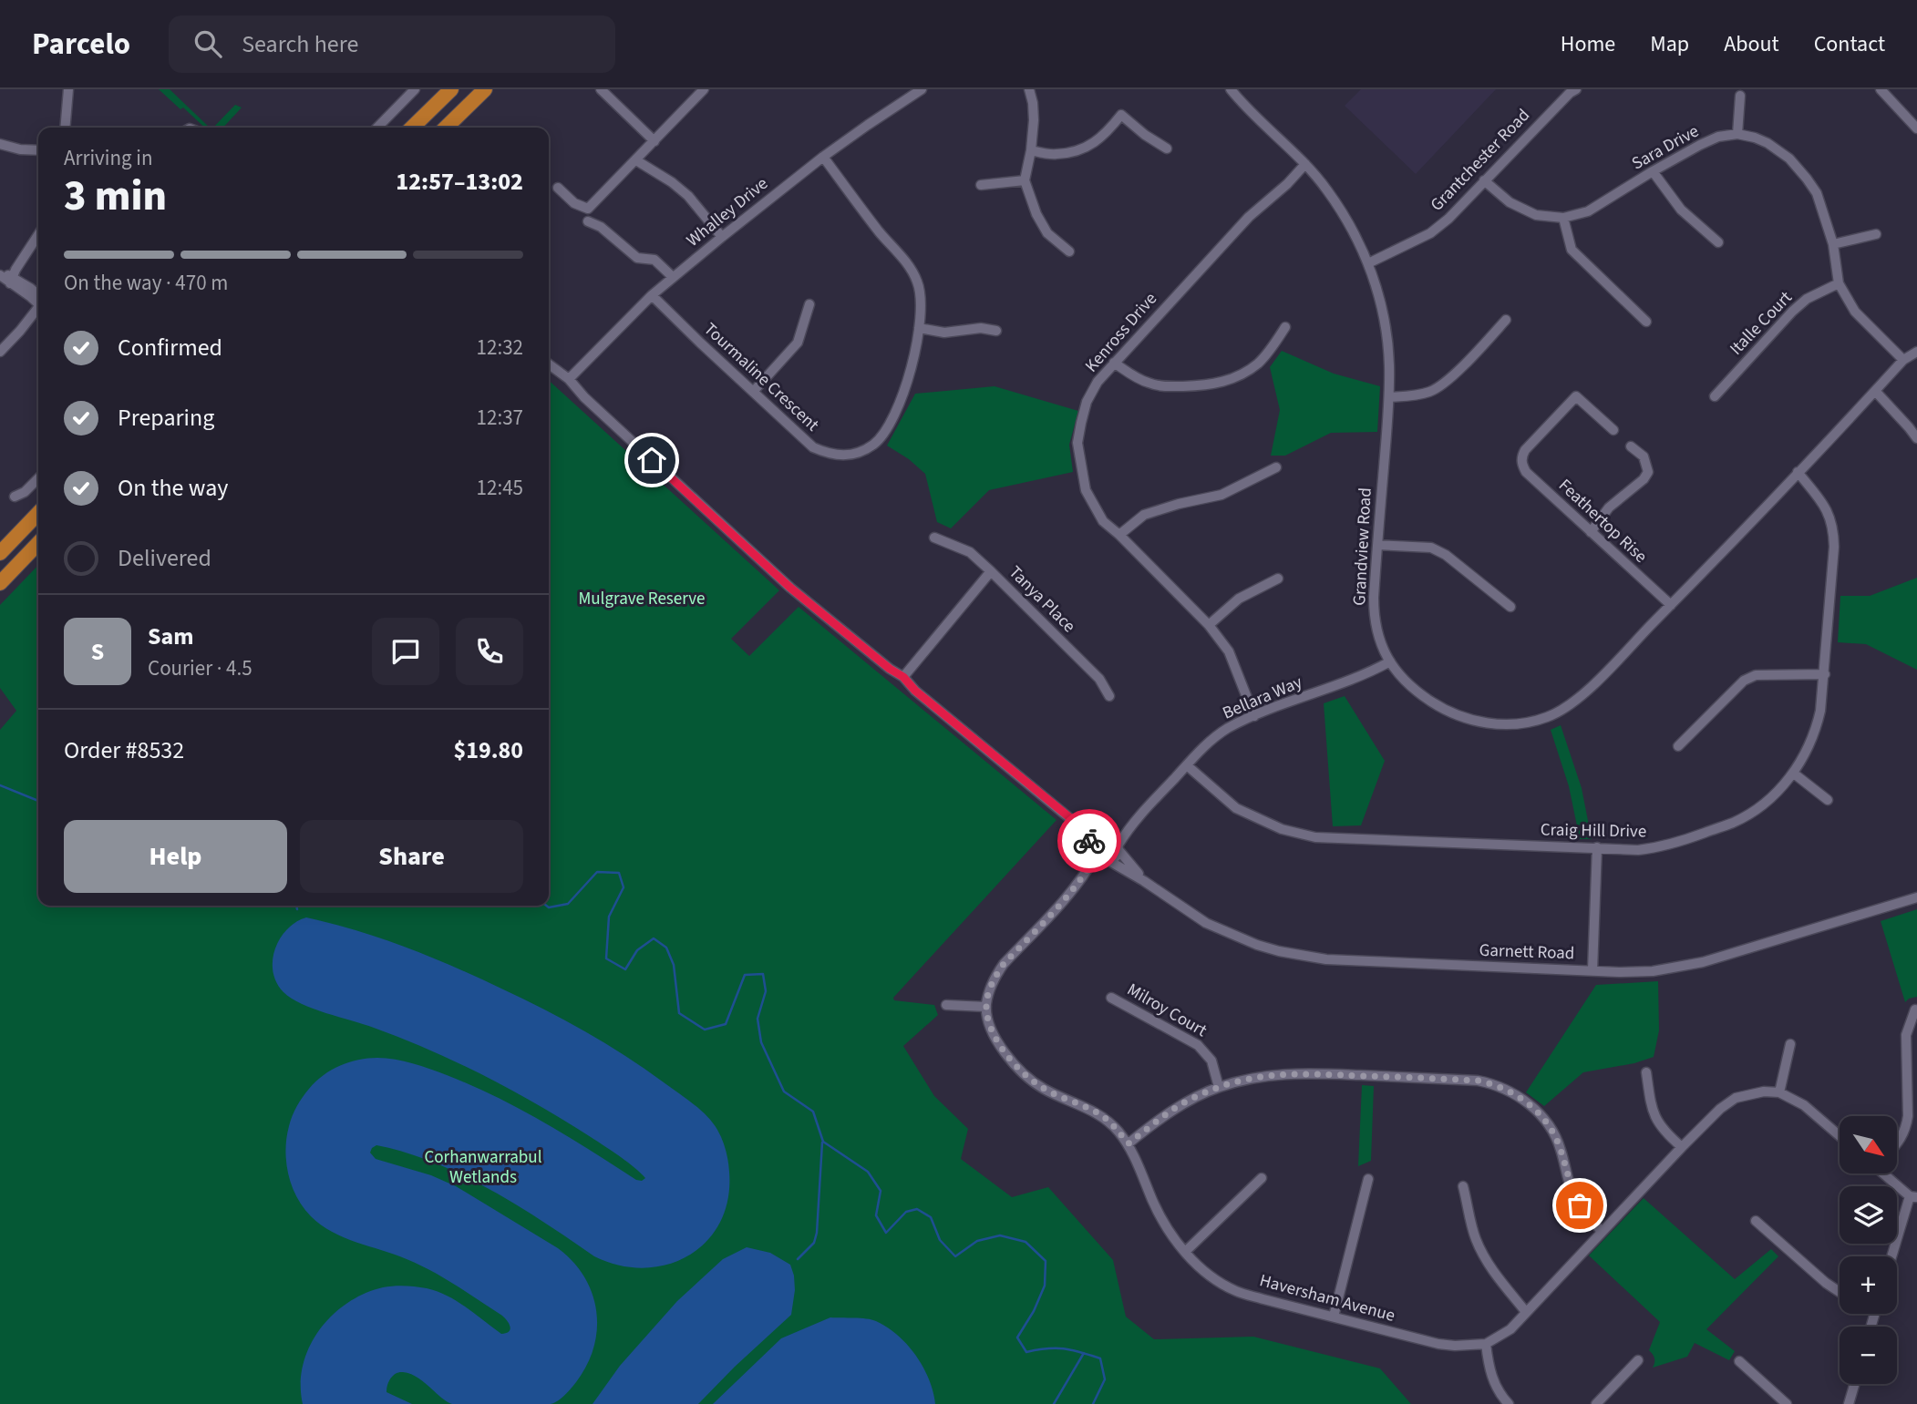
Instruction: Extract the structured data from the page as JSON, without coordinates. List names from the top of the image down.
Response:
{
  "streets": {
    "street": [
      "Sara Drive",
      "Grantchester Road",
      "Whalley Drive",
      "Italle Court",
      "Kenross Drive",
      "Tourmaline Crescent",
      "Feathertop Rise",
      "Grandview Road",
      "Tanya Place",
      "Bellara Way",
      "Craig Hill Drive",
      "Garnett Road",
      "Milroy Court",
      "Haversham Avenue"
    ]
  },
  "crossings": [
    ["Sara Drive", "Grantchester Road"],
    ["Grantchester Road", "Grandview Road"],
    ["Whalley Drive", "Tourmaline Crescent"],
    ["Whalley Drive", "Garnett Road"],
    ["Kenross Drive", "Grandview Road"],
    ["Kenross Drive", "Bellara Way"],
    ["Feathertop Rise", "Grandview Road"],
    ["Grandview Road", "Bellara Way"],
    ["Grandview Road", "Craig Hill Drive"],
    ["Tanya Place", "Garnett Road"],
    ["Bellara Way", "Craig Hill Drive"],
    ["Bellara Way", "Garnett Road"]
  ],
  "parks": ["Mulgrave Reserve", "Corhanwarrabul Wetlands"],
  "north": "bottom right",
  "page": {
    "header": "Parcelo",
    "search": "Search here",
    "nav": [
      "Home",
      "Map",
      "About",
      "Contact"
    ],
    "heading": ["3 min", "Arriving in", "12:57–13:02"],
    "panel": [
      "Sam",
      "Courier · 4.5",
      "Order #8532",
      "$19.80"
    ],
    "bar": "On the way · 470 m",
    "list": [
      ["Confirmed", "12:32"],
      ["Preparing", "12:37"],
      ["On the way", "12:45"],
      "Delivered"
    ],
    "round": "S",
    "buttons": ["Help", "Share"],
    "map_buttons": ["+", "−"]
  }
}
